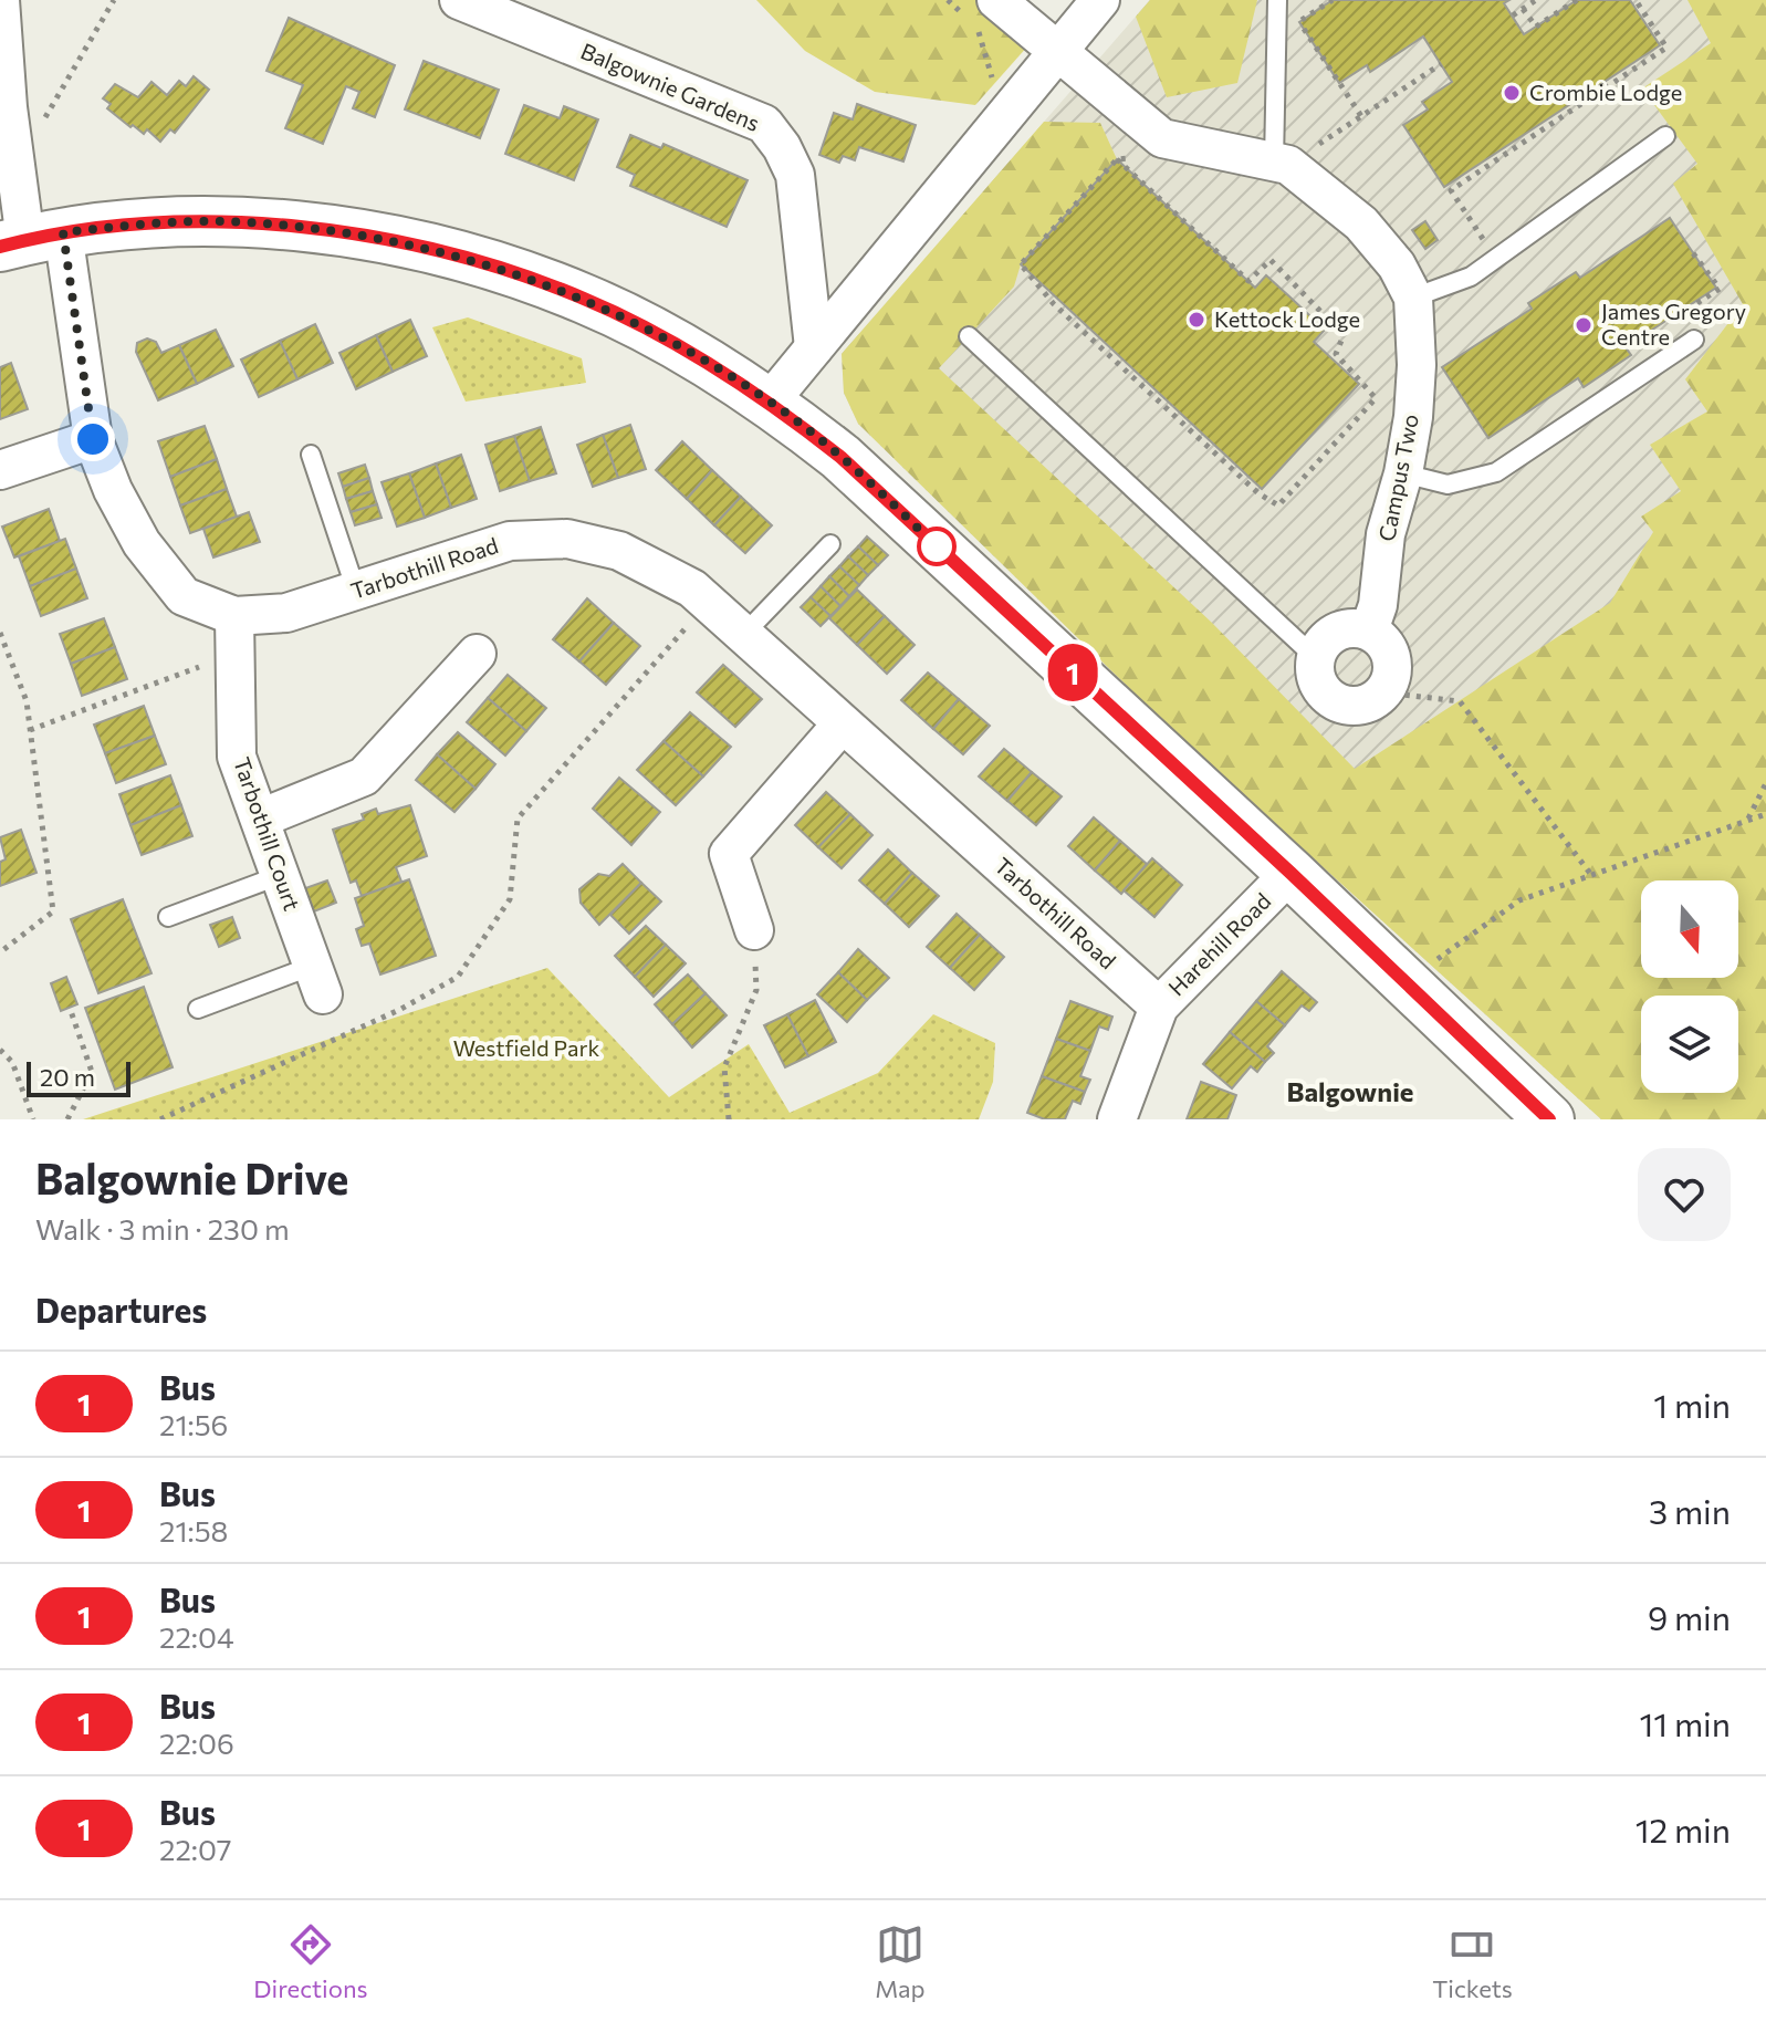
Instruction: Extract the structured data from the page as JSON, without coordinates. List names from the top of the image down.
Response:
{
  "streets": {
    "street": [
      "Balgownie Gardens",
      "Campus Two",
      "Tarbothill Road",
      "Tarbothill Court",
      "Harehill Road"
    ]
  },
  "crossings": [
    ["Tarbothill Road", "Tarbothill Court"],
    ["Tarbothill Road", "Harehill Road"]
  ],
  "districts": ["Balgownie"],
  "parks": ["Westfield Park"],
  "places": ["Crombie Lodge", "Kettock Lodge", "James Gregory Centre"],
  "lines": ["bus line 1"],
  "scale_bar": "20 m",
  "north": "bottom",
  "page": {
    "on_map": "1",
    "scale": "20 m",
    "heading": [
      ["Balgownie Drive", "Walk · 3 min · 230 m"],
      "Departures"
    ],
    "list": [
      {
        "mark": "1",
        "name": "Bus",
        "note": "21:56",
        "value": "1 min"
      },
      {
        "mark": "1",
        "name": "Bus",
        "note": "21:58",
        "value": "3 min"
      },
      {
        "mark": "1",
        "name": "Bus",
        "note": "22:04",
        "value": "9 min"
      },
      {
        "mark": "1",
        "name": "Bus",
        "note": "22:06",
        "value": "11 min"
      },
      {
        "mark": "1",
        "name": "Bus",
        "note": "22:07",
        "value": "12 min"
      }
    ],
    "tabs": ["Directions", "Map", "Tickets"]
  }
}
